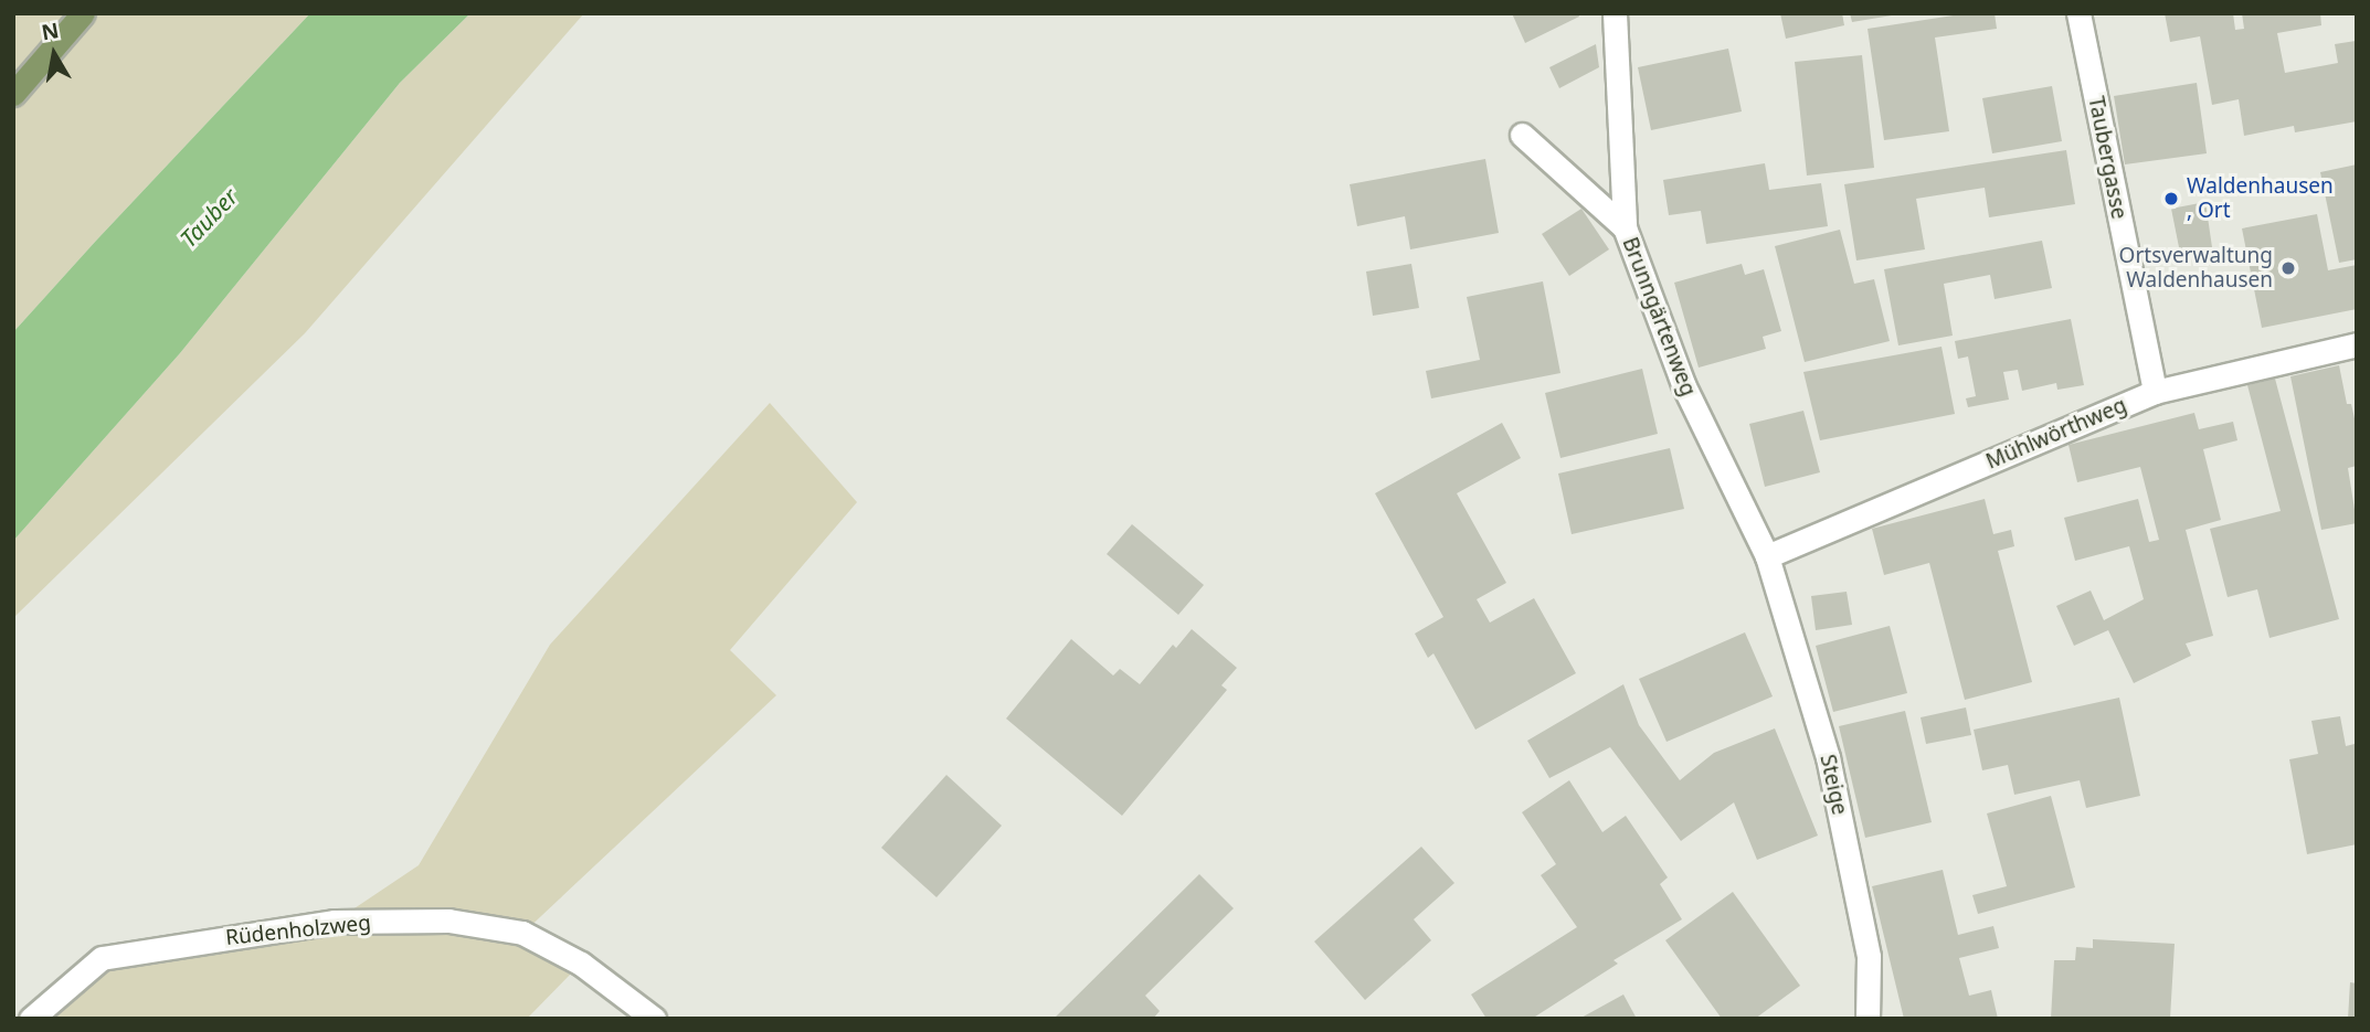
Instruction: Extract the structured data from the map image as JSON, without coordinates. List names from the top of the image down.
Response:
{
  "streets": {
    "street": [
      "Taubergasse",
      "Brunngärtenweg",
      "Mühlwörthweg",
      "Steige",
      "Rüdenholzweg"
    ]
  },
  "crossings": [
    ["Taubergasse", "Mühlwörthweg"],
    ["Brunngärtenweg", "Mühlwörthweg"],
    ["Brunngärtenweg", "Steige"],
    ["Mühlwörthweg", "Steige"]
  ],
  "water": ["Tauber"],
  "places": ["Waldenhausen , Ort", "Ortsverwaltung Waldenhausen"],
  "north": "top"
}
